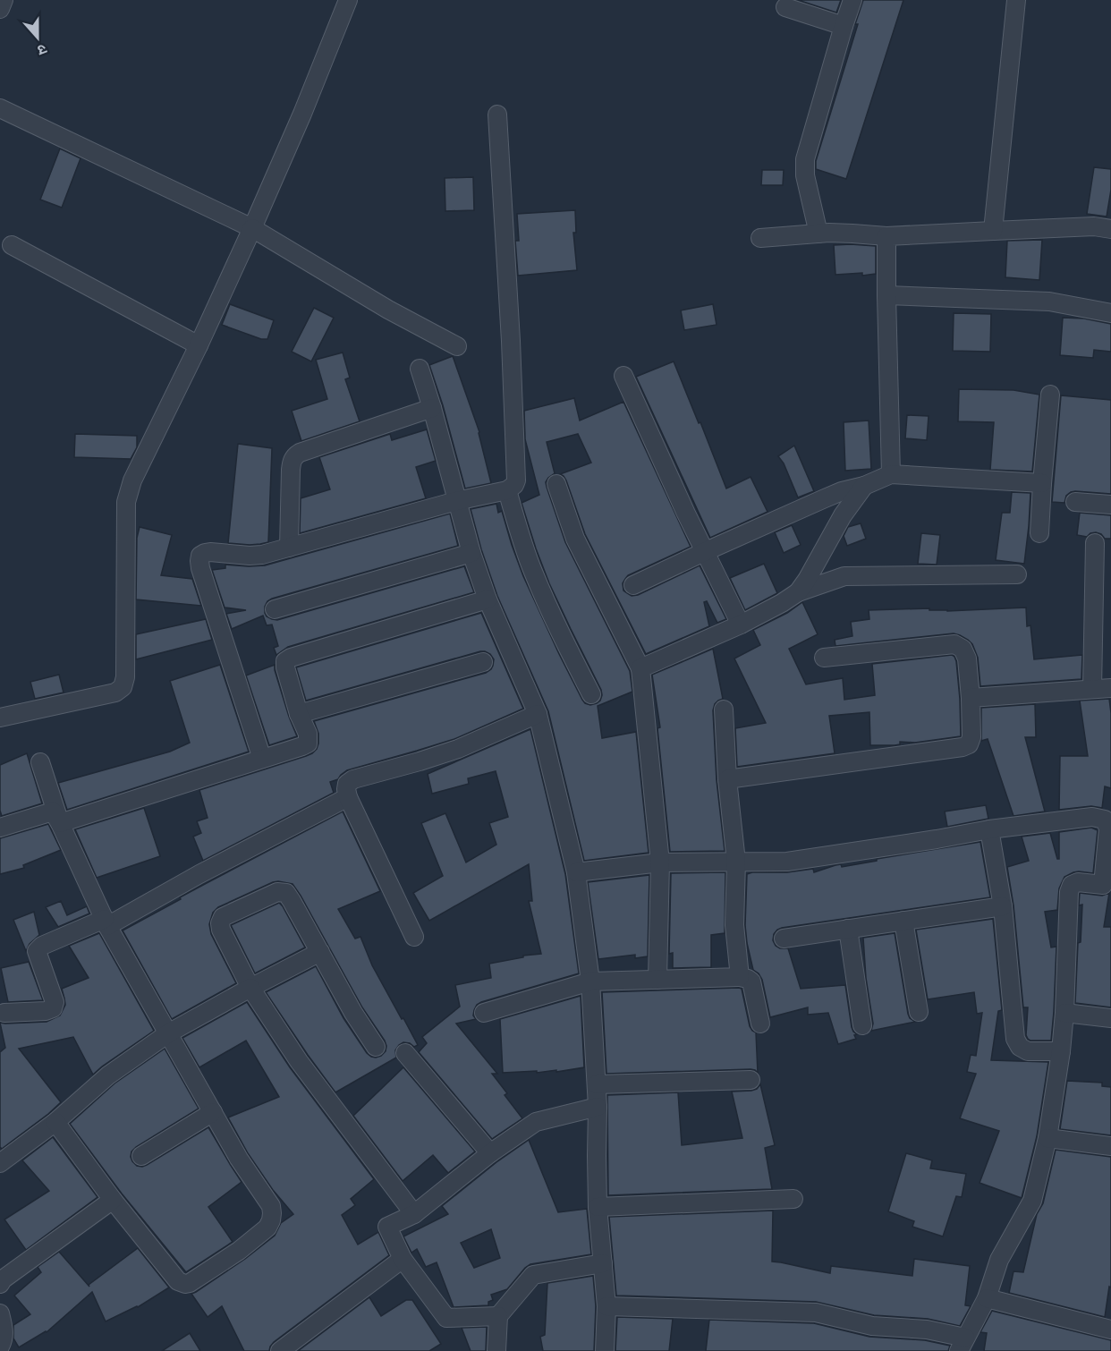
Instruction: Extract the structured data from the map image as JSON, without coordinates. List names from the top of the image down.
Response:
{
  "north": "bottom"
}
